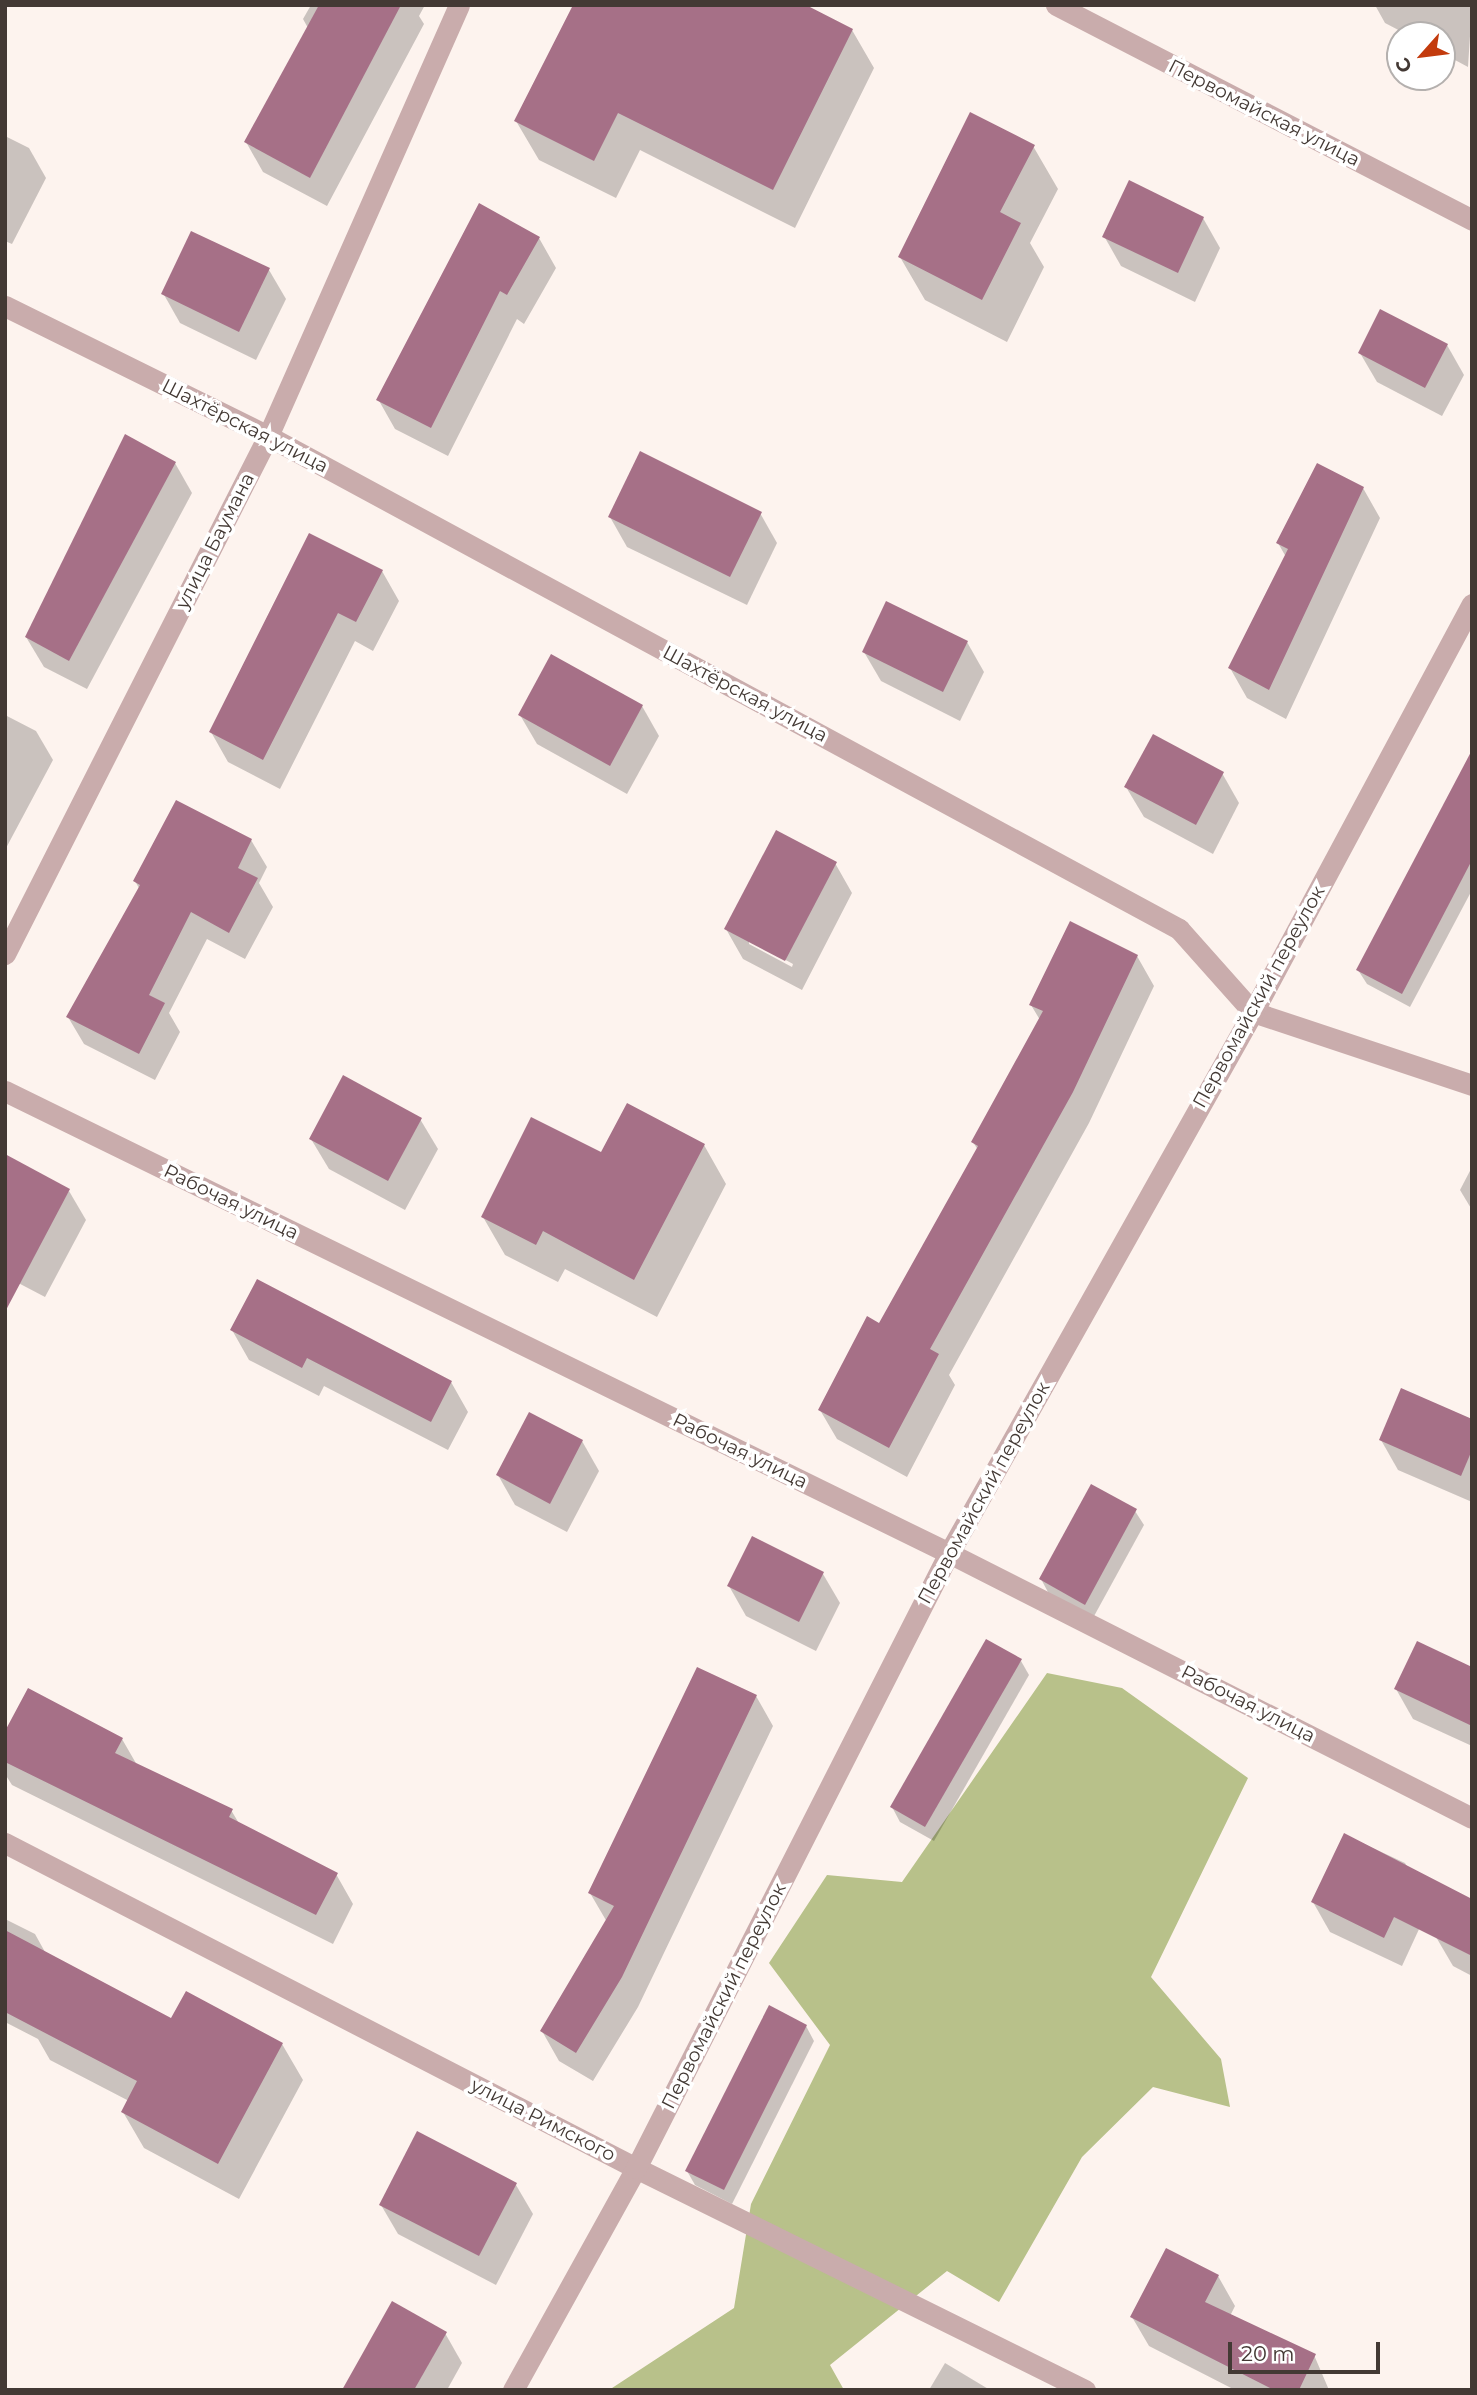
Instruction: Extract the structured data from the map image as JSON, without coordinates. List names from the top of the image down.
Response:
{
  "streets": {
    "street": [
      "Первомайская улица",
      "Шахтёрская улица",
      "улица Баумана",
      "Первомайский переулок",
      "Рабочая улица",
      "улица Римского"
    ]
  },
  "crossings": [
    ["Шахтёрская улица", "улица Баумана"],
    ["Шахтёрская улица", "Первомайский переулок"],
    ["Первомайский переулок", "Рабочая улица"],
    ["Первомайский переулок", "улица Римского"]
  ],
  "scale_bar": "20 m",
  "north": "bottom left"
}
